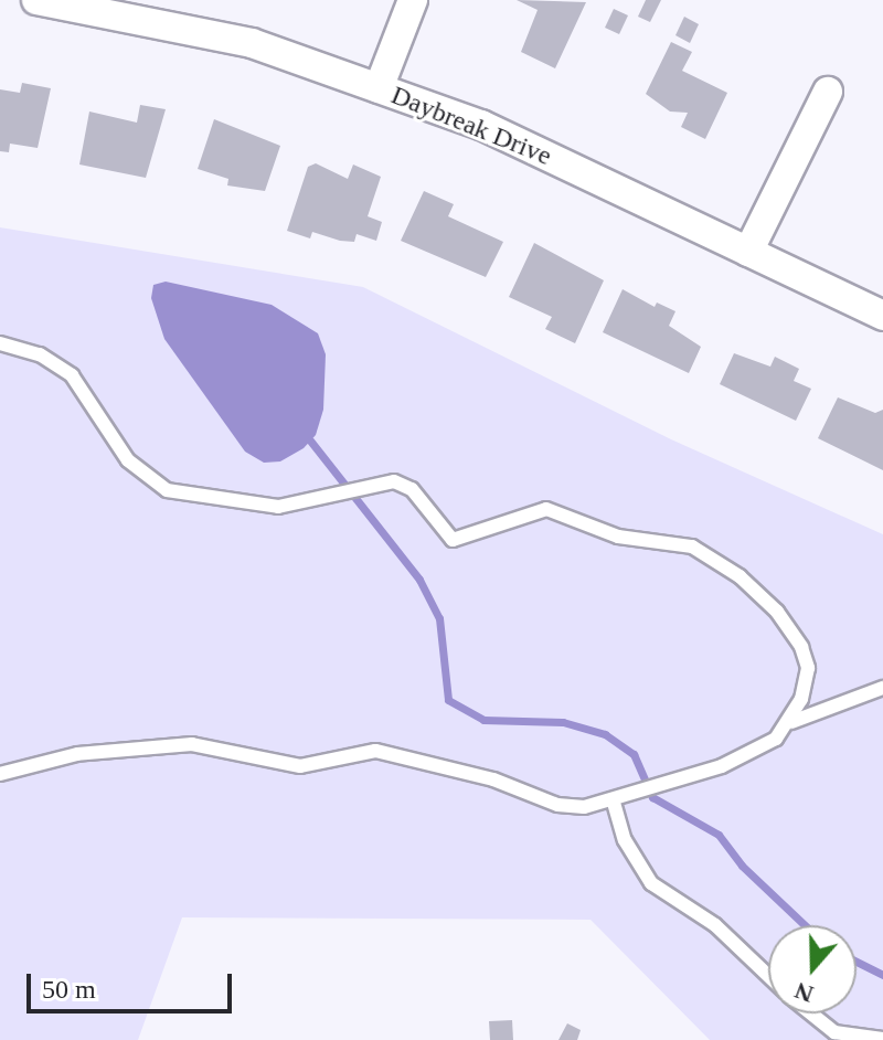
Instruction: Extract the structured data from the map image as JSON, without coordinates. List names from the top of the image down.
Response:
{
  "streets": {
    "street": ["Daybreak Drive"]
  },
  "scale_bar": "50 m",
  "north": "bottom"
}
